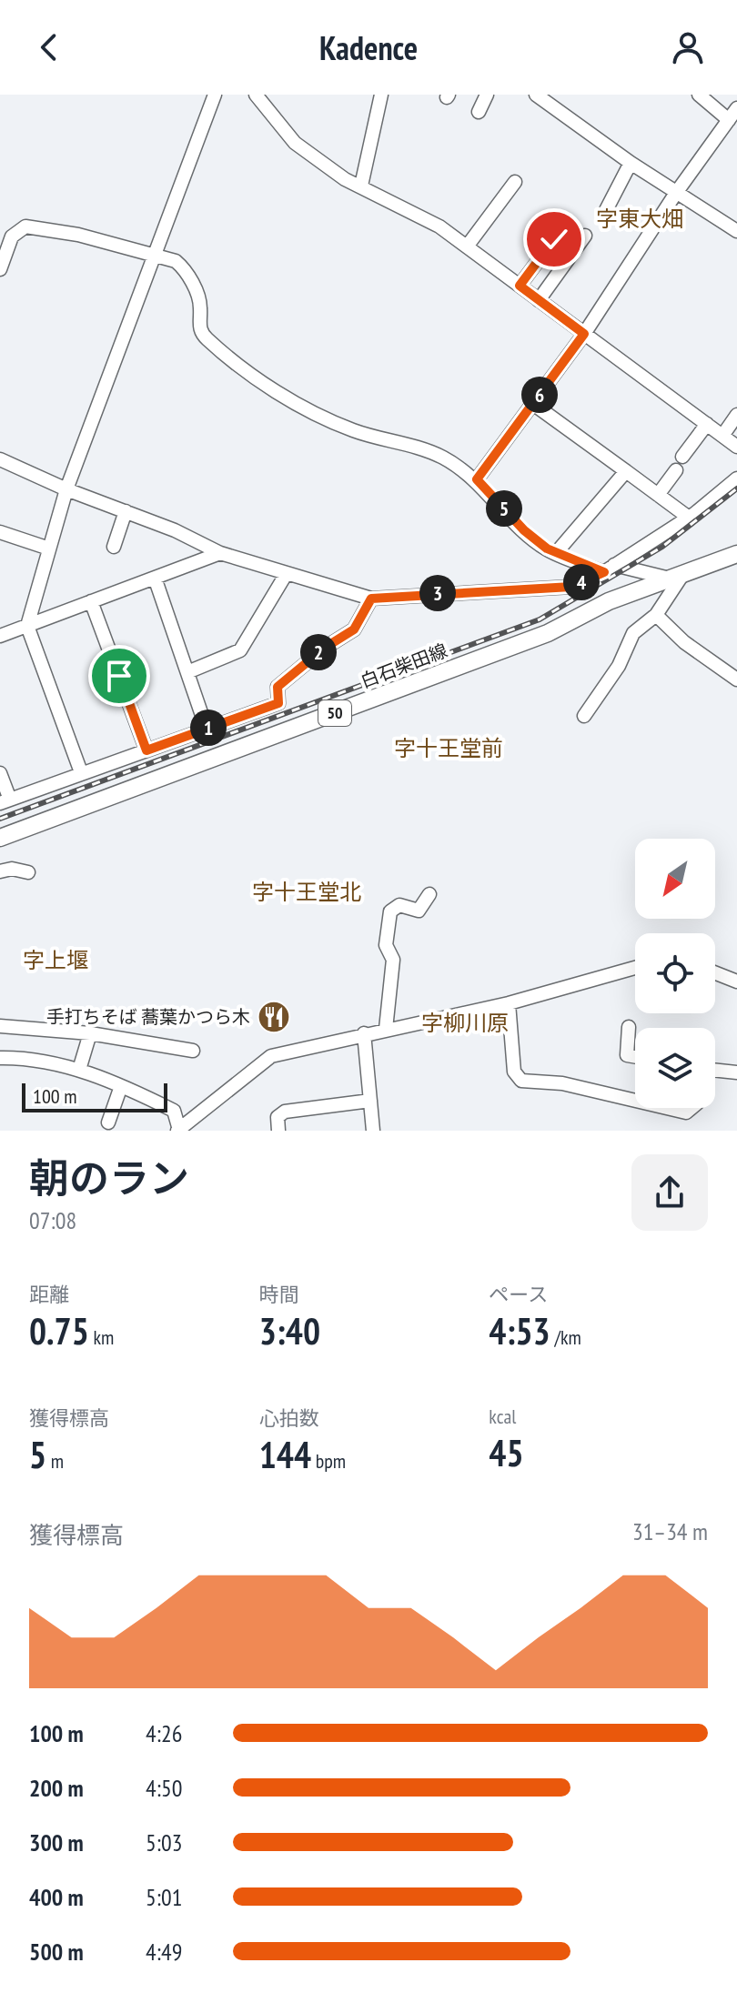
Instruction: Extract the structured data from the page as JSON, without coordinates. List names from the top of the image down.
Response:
{
  "streets": {
    "main road": ["白石柴田線", "50"]
  },
  "districts": [
    "字東大畑",
    "字十王堂前",
    "字十王堂北",
    "字上堰",
    "字柳川原"
  ],
  "places": {
    "restaurant": ["手打ちそば 蕎葉かつら木"]
  },
  "scale_bar": "100 m",
  "north": "bottom left",
  "page": {
    "header": "Kadence",
    "pins": [
      "6",
      "5",
      "4",
      "3",
      "2",
      "1"
    ],
    "scale": "100 m",
    "heading": ["朝のラン", "07:08"],
    "stats": [
      ["距離", "0.75 km"],
      ["時間", "3:40"],
      ["ペース", "4:53 /km"],
      ["獲得標高", "5 m"],
      ["心拍数", "144 bpm"],
      ["kcal", "45"]
    ],
    "chart": ["獲得標高", "31–34 m"],
    "list": [
      {
        "name": "100 m",
        "note": "4:26"
      },
      {
        "name": "200 m",
        "note": "4:50"
      },
      {
        "name": "300 m",
        "note": "5:03"
      },
      {
        "name": "400 m",
        "note": "5:01"
      },
      {
        "name": "500 m",
        "note": "4:49"
      }
    ]
  }
}
